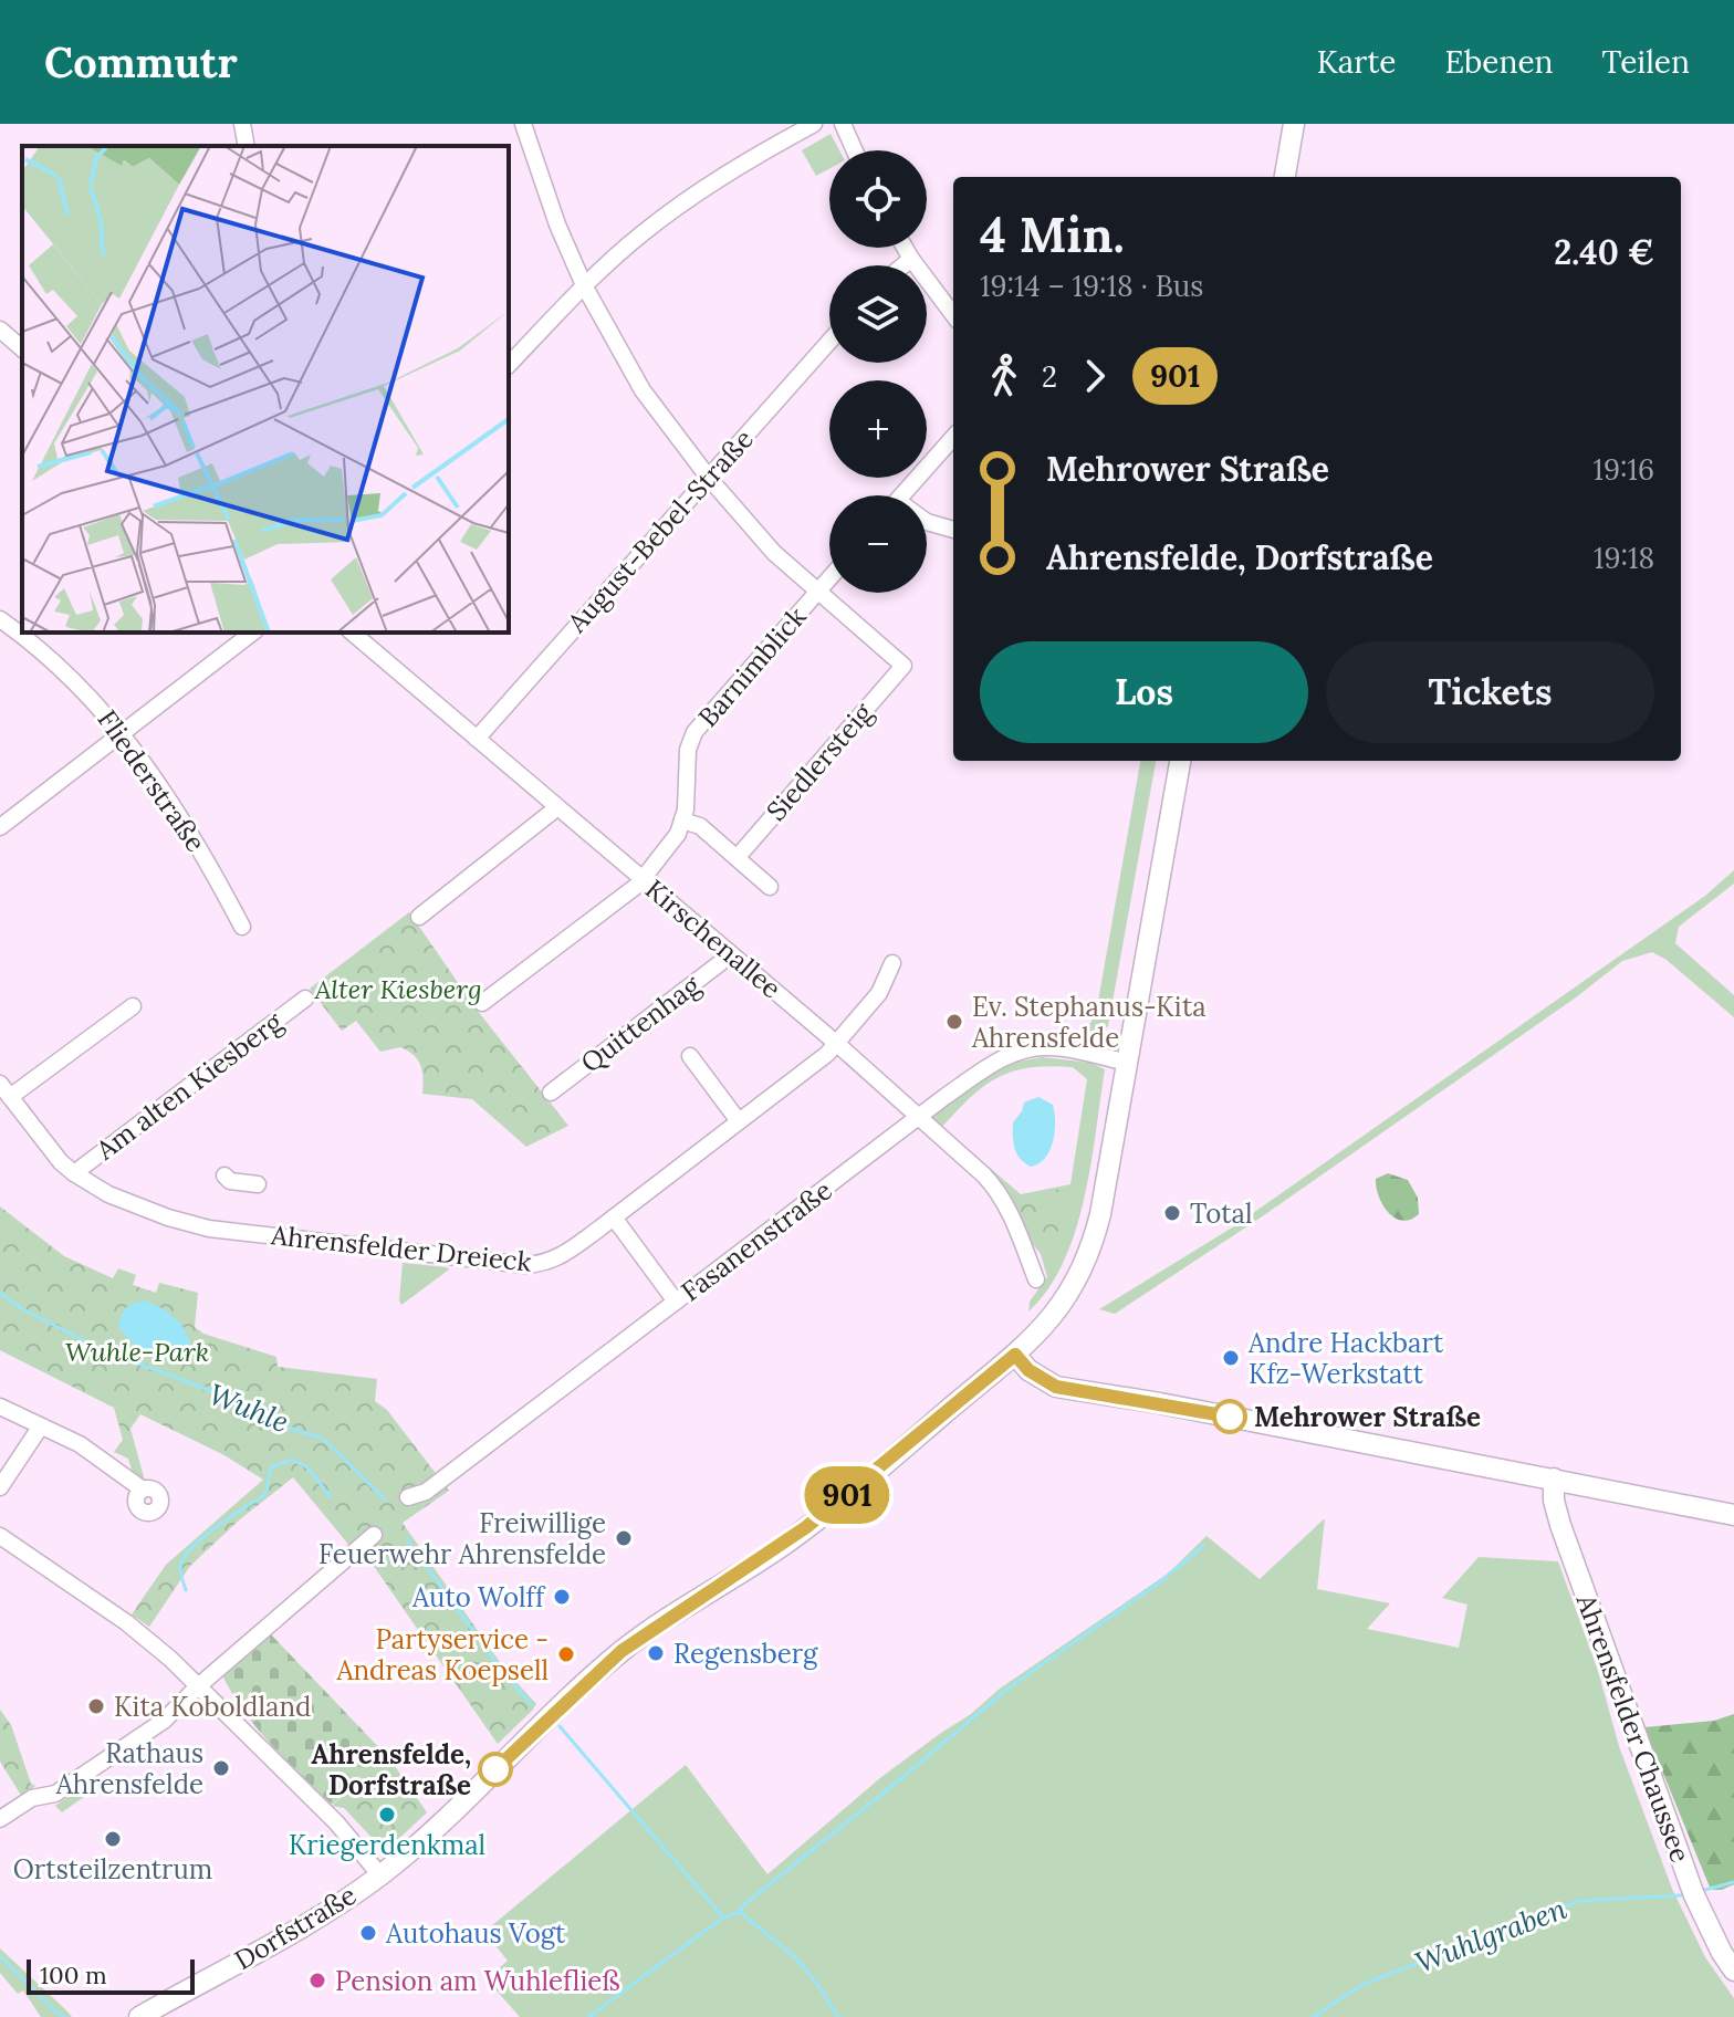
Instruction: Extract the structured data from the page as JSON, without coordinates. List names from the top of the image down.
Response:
{
  "streets": {
    "main road": ["Ahrensfelder Chaussee", "Dorfstraße"],
    "street": [
      "August-Bebel-Straße",
      "Barnimblick",
      "Siedlersteig",
      "Fliederstraße",
      "Kirschenallee",
      "Quittenhag",
      "Am alten Kiesberg",
      "Fasanenstraße",
      "Ahrensfelder Dreieck"
    ]
  },
  "crossings": [
    ["August-Bebel-Straße", "Kirschenallee"],
    ["Barnimblick", "Siedlersteig"],
    ["Barnimblick", "Kirschenallee"],
    ["Kirschenallee", "Quittenhag"],
    ["Kirschenallee", "Fasanenstraße"],
    ["Kirschenallee", "Ahrensfelder Dreieck"],
    ["Am alten Kiesberg", "Ahrensfelder Dreieck"],
    ["Fasanenstraße", "Dorfstraße"]
  ],
  "water": ["Wuhle", "Wuhlgraben"],
  "parks": ["Alter Kiesberg", "Wuhle-Park"],
  "places": [
    "Ev. Stephanus-Kita Ahrensfelde",
    "Total",
    "Andre Hackbart Kfz-Werkstatt",
    "Mehrower Straße",
    "Freiwillige Feuerwehr Ahrensfelde",
    "Auto Wolff",
    "Regensberg",
    "Partyservice - Andreas Koepsell",
    "Kita Koboldland",
    "Rathaus Ahrensfelde",
    "Ahrensfelde, Dorfstraße",
    "Kriegerdenkmal",
    "Ortsteilzentrum",
    "Autohaus Vogt",
    "Pension am Wuhlefließ"
  ],
  "lines": ["bus line 901"],
  "scale_bar": "100 m",
  "page": {
    "header": "Commutr",
    "nav": ["Karte", "Ebenen", "Teilen"],
    "on_map": "901",
    "map_buttons": ["+", "−"],
    "heading": ["4 Min.", "19:14 – 19:18 · Bus", "2.40 €"],
    "legs": ["2", "901"],
    "list": [
      {
        "name": "Mehrower Straße",
        "value": "19:16"
      },
      {
        "name": "Ahrensfelde, Dorfstraße",
        "value": "19:18"
      }
    ],
    "buttons": ["Los", "Tickets"],
    "scale": "100 m"
  }
}
